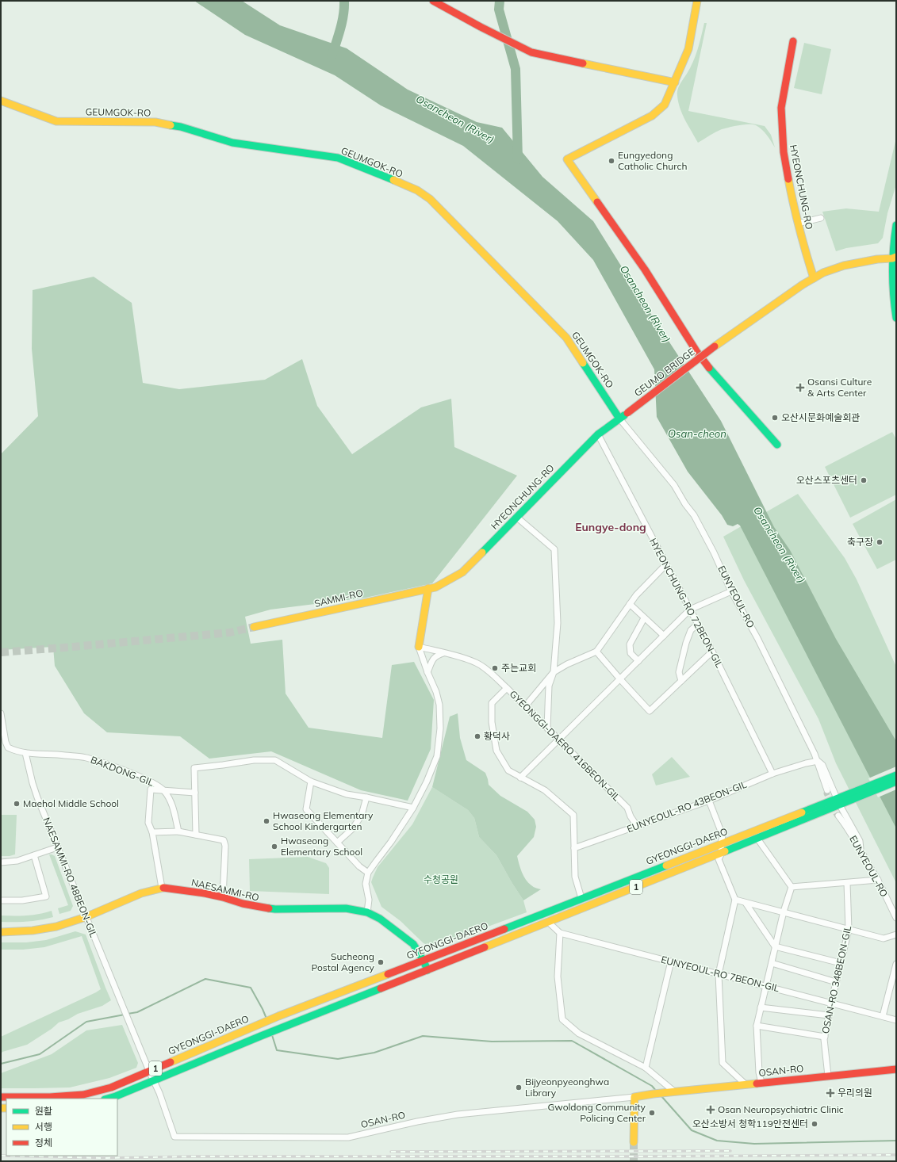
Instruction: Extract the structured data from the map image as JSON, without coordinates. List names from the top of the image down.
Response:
{
  "streets": {
    "street": [
      "GEUMGOK-RO",
      "HYEONCHUNG-RO",
      "GEUMO BRIDGE",
      "EUNYEOUL-RO",
      "SAMMI-RO",
      "HYEONCHUNG-RO 72BEON-GIL",
      "GYEONGGI-DAERO 416BEON-GIL",
      "BAKDONG-GIL",
      "EUNYEOUL-RO 43BEON-GIL",
      "GYEONGGI-DAERO",
      "NAESAMMI-RO 48BEON-GIL",
      "1",
      "NAESAMMI-RO",
      "EUNYEOUL-RO 7BEON-GIL",
      "OSAN-RO 348BEON-GIL",
      "OSAN-RO"
    ]
  },
  "crossings": [
    ["GEUMGOK-RO", "HYEONCHUNG-RO"],
    ["GEUMGOK-RO", "EUNYEOUL-RO"],
    ["HYEONCHUNG-RO", "GEUMO BRIDGE"],
    ["HYEONCHUNG-RO", "EUNYEOUL-RO"],
    ["HYEONCHUNG-RO", "SAMMI-RO"],
    ["HYEONCHUNG-RO", "HYEONCHUNG-RO 72BEON-GIL"],
    ["EUNYEOUL-RO", "EUNYEOUL-RO 43BEON-GIL"],
    ["HYEONCHUNG-RO 72BEON-GIL", "EUNYEOUL-RO 43BEON-GIL"],
    ["GYEONGGI-DAERO 416BEON-GIL", "EUNYEOUL-RO 43BEON-GIL"],
    ["GYEONGGI-DAERO 416BEON-GIL", "GYEONGGI-DAERO"],
    ["BAKDONG-GIL", "NAESAMMI-RO 48BEON-GIL"],
    ["GYEONGGI-DAERO", "NAESAMMI-RO 48BEON-GIL"],
    ["GYEONGGI-DAERO", "NAESAMMI-RO"],
    ["GYEONGGI-DAERO", "EUNYEOUL-RO 7BEON-GIL"],
    ["GYEONGGI-DAERO", "OSAN-RO"],
    ["NAESAMMI-RO 48BEON-GIL", "NAESAMMI-RO"],
    ["NAESAMMI-RO 48BEON-GIL", "OSAN-RO"],
    ["EUNYEOUL-RO 7BEON-GIL", "OSAN-RO 348BEON-GIL"],
    ["OSAN-RO 348BEON-GIL", "OSAN-RO"]
  ],
  "districts": ["Eungye-dong"],
  "water": ["Osancheon (River)", "Osan-cheon"],
  "parks": ["수청공원"],
  "places": {
    "other": [
      "Eungyedong Catholic Church",
      "오산시문화예술회관",
      "오산스포츠센터",
      "축구장",
      "주는교회",
      "황덕사",
      "Maehol Middle School",
      "Hwaseong Elementary School Kindergarten",
      "Hwaseong Elementary School",
      "Sucheong Postal Agency",
      "Bijyeonpyeonghwa Library",
      "Gwoldong Community Policing Center",
      "오산소방서 청학119안전센터"
    ],
    "health": ["Osansi Culture & Arts Center", "우리의원", "Osan Neuropsychiatric Clinic"]
  },
  "legend": ["원활", "서행", "정체"]
}
